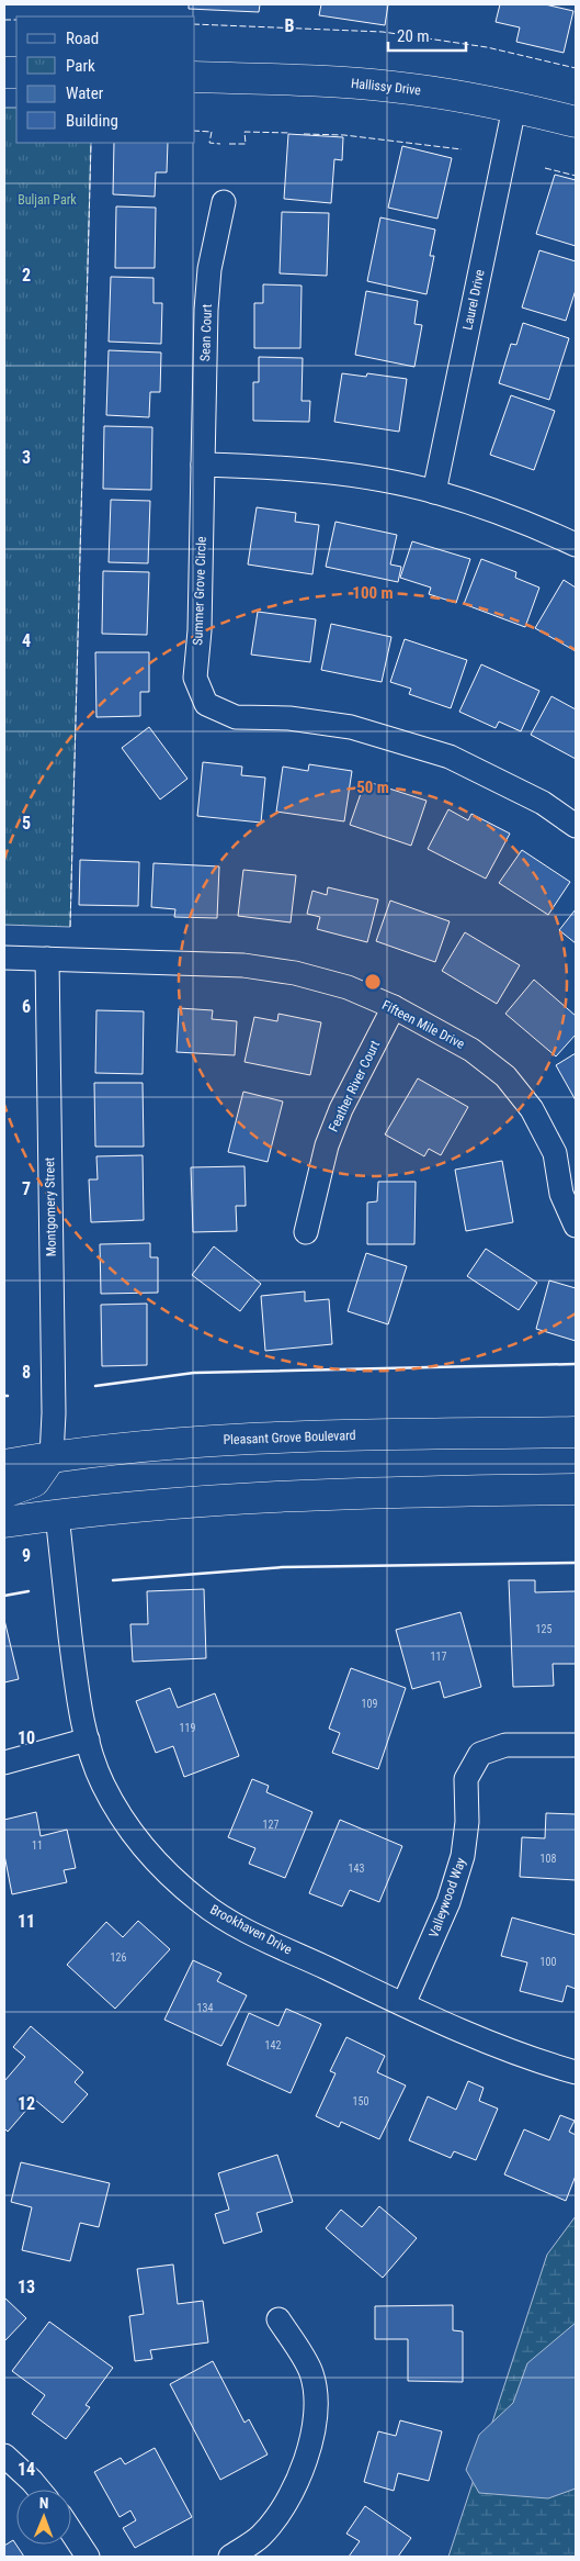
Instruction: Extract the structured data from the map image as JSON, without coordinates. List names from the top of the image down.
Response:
{
  "streets": {
    "main road": ["Hallissy Drive", "Pleasant Grove Boulevard"],
    "street": [
      "Laurel Drive",
      "Sean Court",
      "Summer Grove Circle",
      "Fifteen Mile Drive",
      "Feather River Court",
      "Montgomery Street",
      "Valleywood Way",
      "Brookhaven Drive"
    ]
  },
  "crossings": [
    ["Hallissy Drive", "Laurel Drive"],
    ["Sean Court", "Summer Grove Circle"],
    ["Fifteen Mile Drive", "Feather River Court"],
    ["Fifteen Mile Drive", "Montgomery Street"],
    ["Montgomery Street", "Pleasant Grove Boulevard"],
    ["Valleywood Way", "Brookhaven Drive"]
  ],
  "parks": ["Buljan Park"],
  "house_numbers": [
    "125",
    "117",
    "109",
    "119",
    "127",
    "11",
    "108",
    "143",
    "126",
    "100",
    "134",
    "142",
    "150"
  ],
  "legend": [
    "Road",
    "Park",
    "Water",
    "Building"
  ],
  "scale_bar": "20 m",
  "north": "top",
  "grid": {
    "columns": ["B"],
    "rows": [
      "2",
      "3",
      "4",
      "5",
      "6",
      "7",
      "8",
      "9",
      "10",
      "11",
      "12",
      "13",
      "14"
    ]
  },
  "rings": ["100 m", "50 m"]
}
